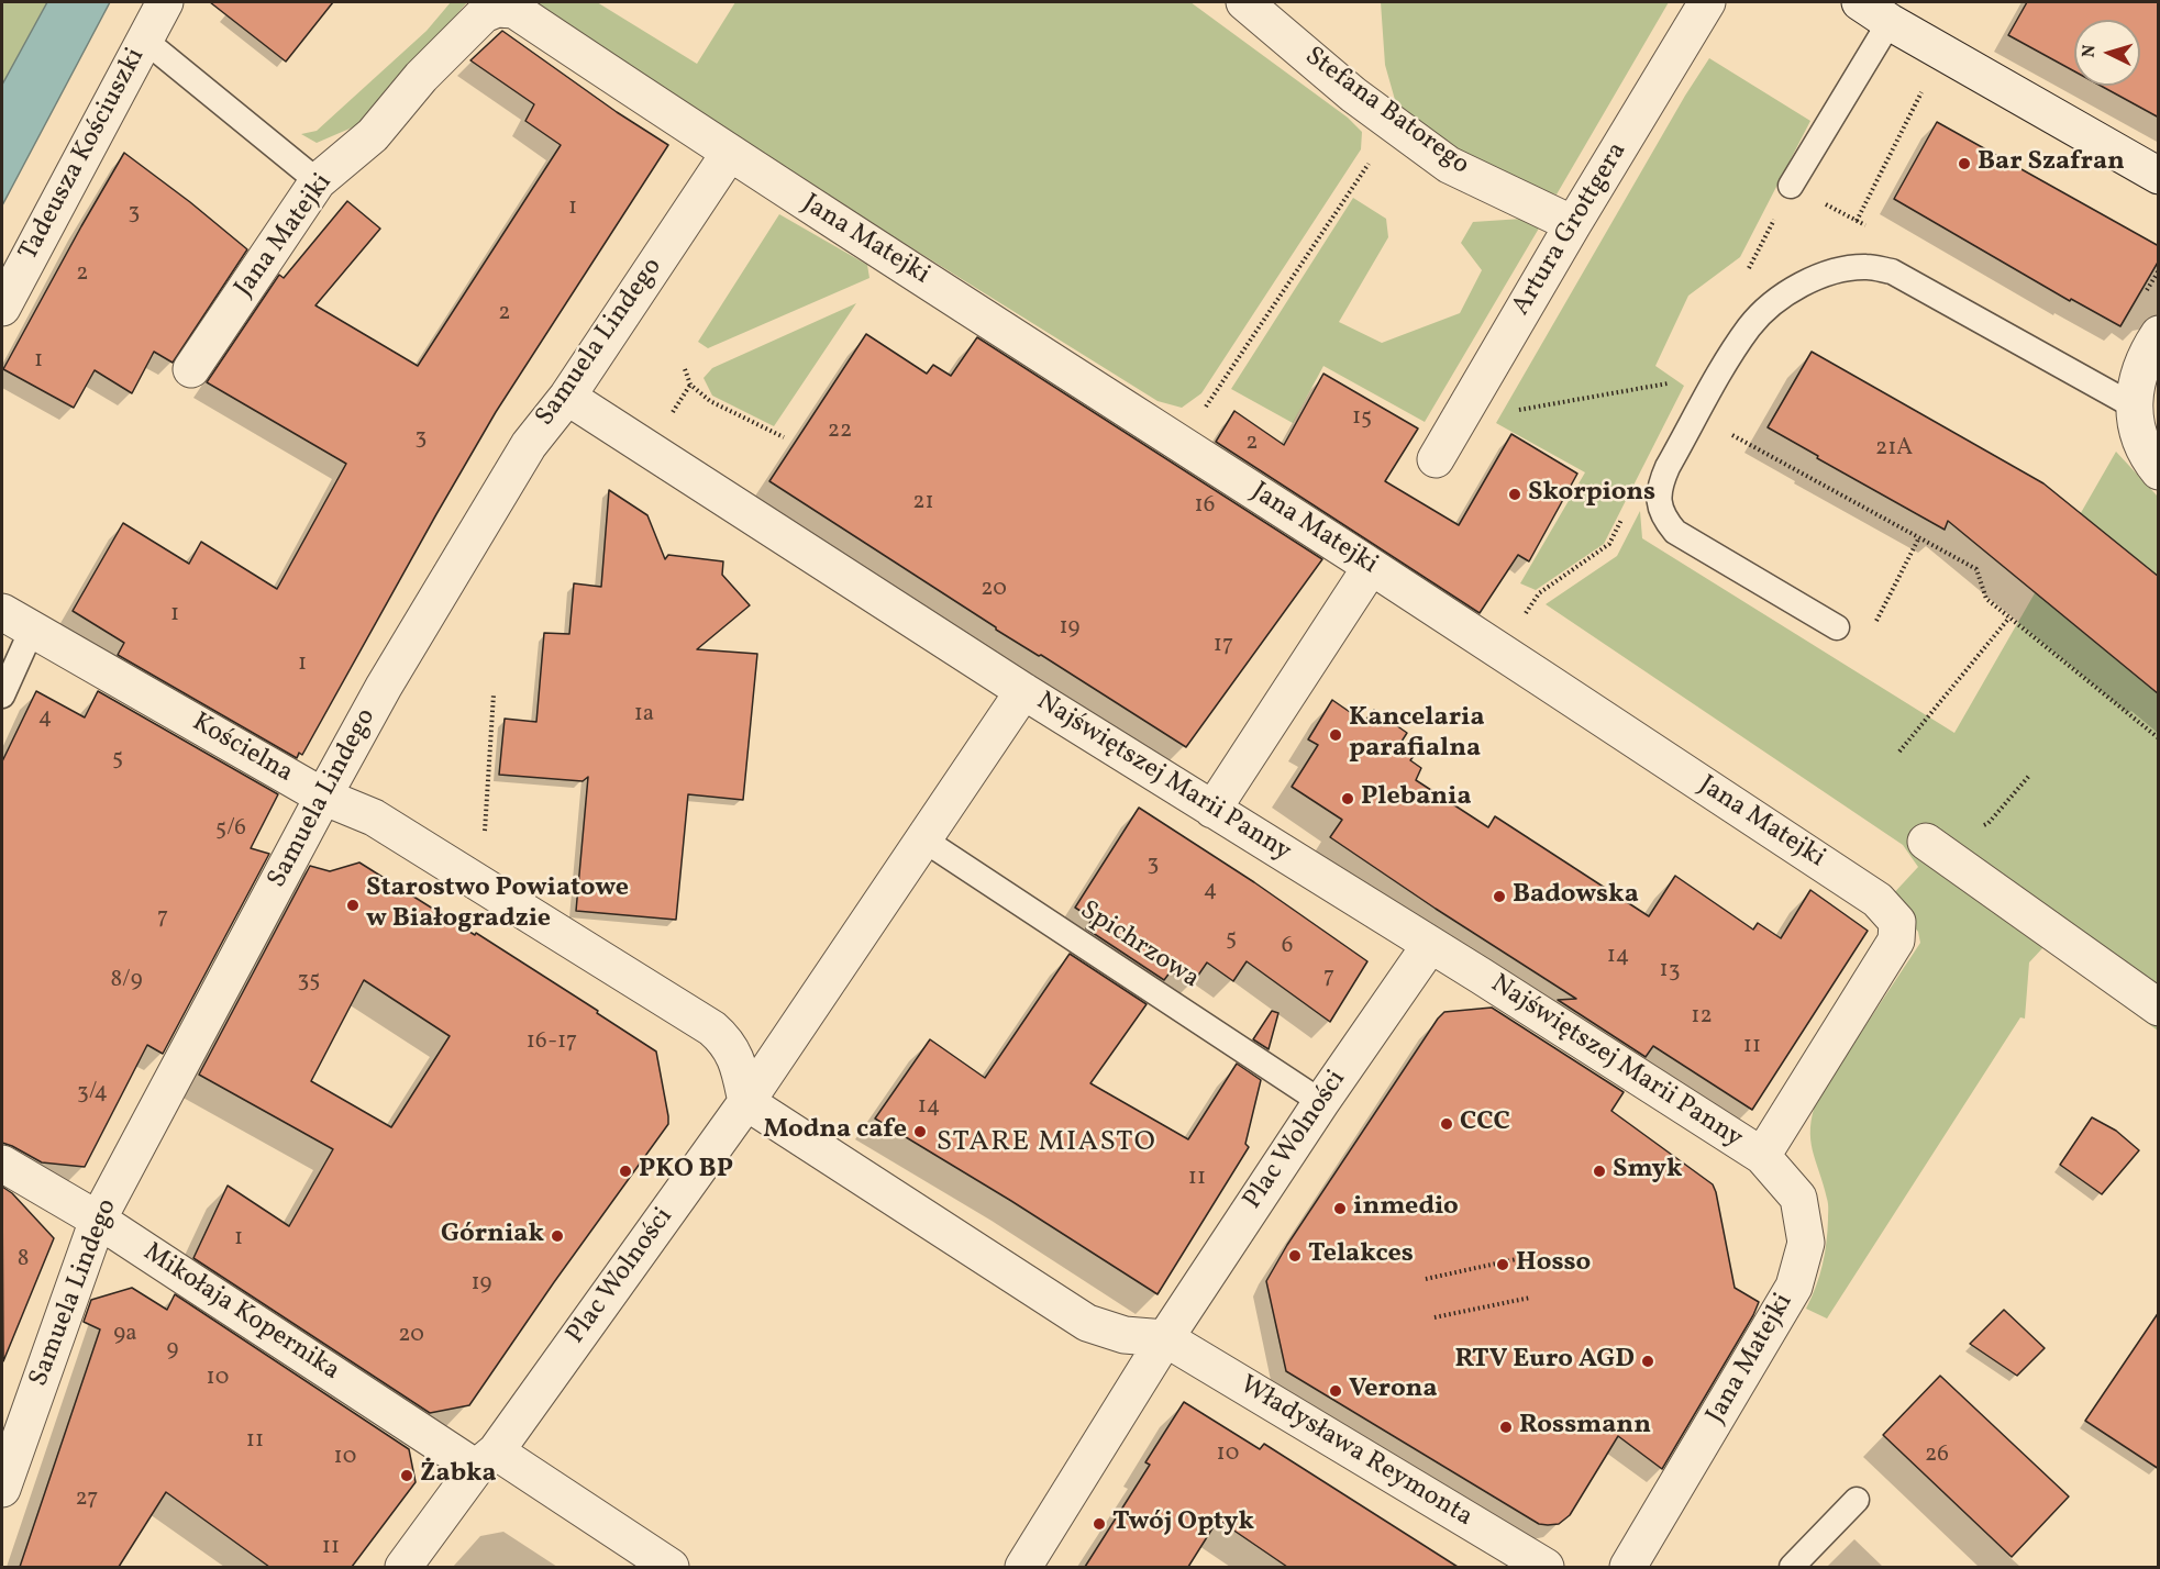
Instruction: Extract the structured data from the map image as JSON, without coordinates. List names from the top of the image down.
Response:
{
  "streets": {
    "street": [
      "Stefana Batorego",
      "Tadeusza Kościuszki",
      "Artura Grottgera",
      "Jana Matejki",
      "Samuela Lindego",
      "Kościelna",
      "Najświętszej Marii Panny",
      "Plac Wolności",
      "Mikołaja Kopernika",
      "Władysława Reymonta"
    ],
    "lane": ["Spichrzowa"]
  },
  "crossings": [
    ["Stefana Batorego", "Artura Grottgera"],
    ["Jana Matejki", "Samuela Lindego"],
    ["Jana Matejki", "Najświętszej Marii Panny"],
    ["Samuela Lindego", "Kościelna"],
    ["Samuela Lindego", "Najświętszej Marii Panny"],
    ["Samuela Lindego", "Mikołaja Kopernika"],
    ["Kościelna", "Plac Wolności"],
    ["Najświętszej Marii Panny", "Plac Wolności"],
    ["Spichrzowa", "Plac Wolności"],
    ["Plac Wolności", "Mikołaja Kopernika"],
    ["Plac Wolności", "Władysława Reymonta"]
  ],
  "districts": ["STARE MIASTO"],
  "places": [
    "Bar Szafran",
    "Skorpions",
    "Kancelaria parafialna",
    "Plebania",
    "Badowska",
    "Starostwo Powiatowe w Białogradzie",
    "CCC",
    "Modna cafe",
    "PKO BP",
    "Smyk",
    "inmedio",
    "Górniak",
    "Telakces",
    "Hosso",
    "RTV Euro AGD",
    "Verona",
    "Rossmann",
    "Żabka",
    "Twój Optyk"
  ],
  "house_numbers": [
    "1",
    "3",
    "2",
    "2",
    "1",
    "15",
    "22",
    "3",
    "2",
    "21A",
    "21",
    "16",
    "20",
    "1",
    "19",
    "17",
    "1",
    "1a",
    "4",
    "5",
    "5/6",
    "3",
    "4",
    "7",
    "5",
    "6",
    "14",
    "13",
    "7",
    "8/9",
    "35",
    "12",
    "16-17",
    "11",
    "3/4",
    "14",
    "11",
    "1",
    "8",
    "19",
    "9a",
    "20",
    "9",
    "10",
    "11",
    "10",
    "26",
    "10",
    "27",
    "11"
  ],
  "north": "left"
}
